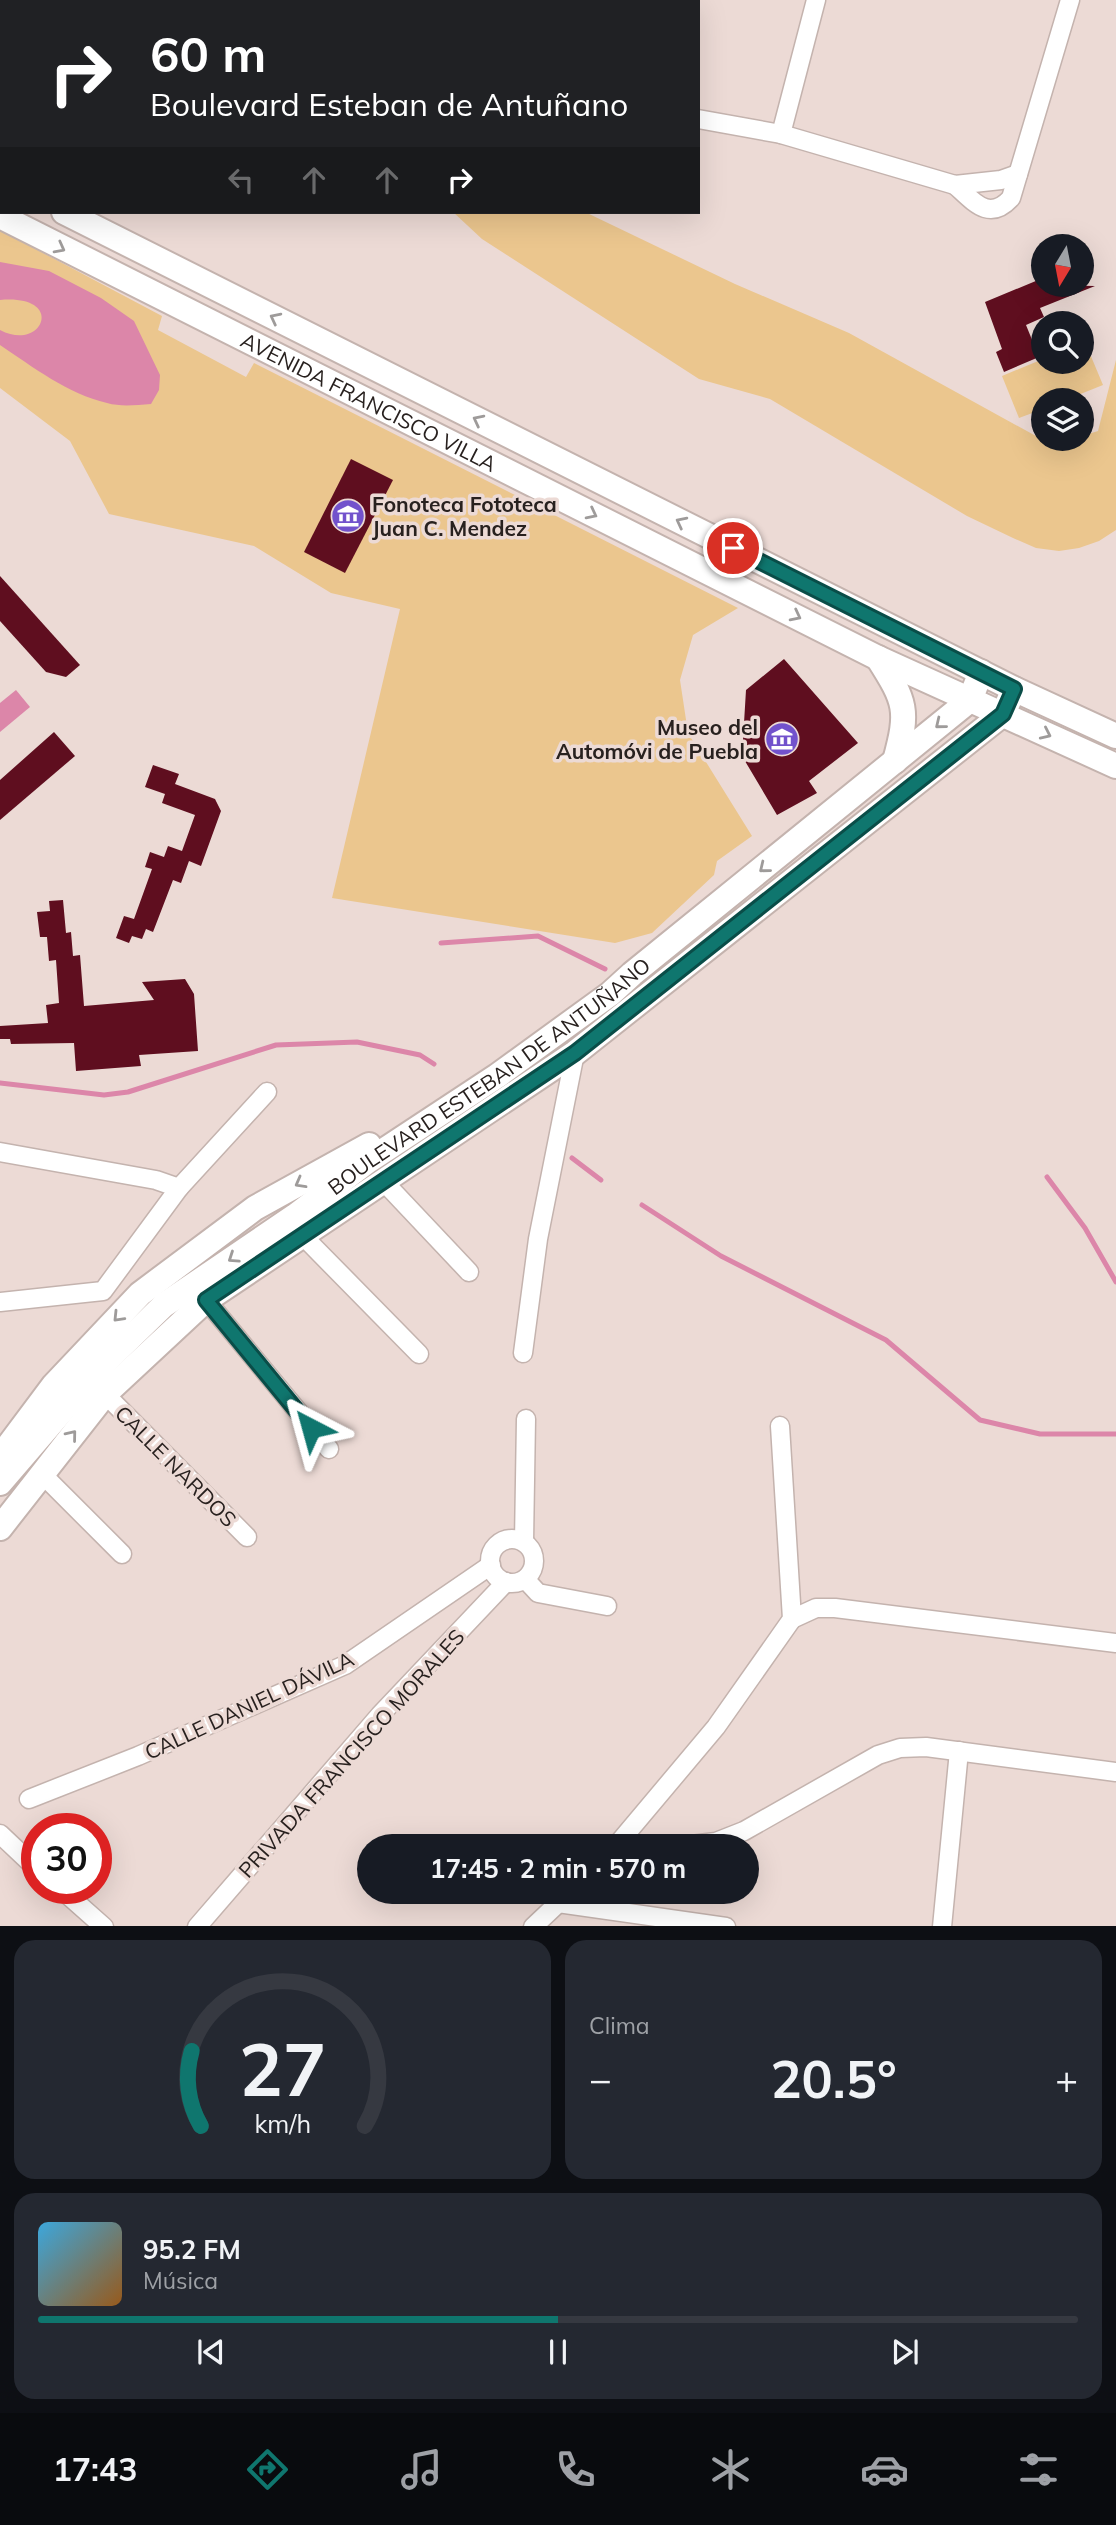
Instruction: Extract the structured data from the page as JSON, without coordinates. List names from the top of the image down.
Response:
{
  "streets": {
    "street": [
      "AVENIDA FRANCISCO VILLA",
      "BOULEVARD ESTEBAN DE ANTUÑANO",
      "CALLE NARDOS",
      "CALLE DANIEL DÁVILA",
      "PRIVADA FRANCISCO MORALES"
    ]
  },
  "crossings": [
    ["AVENIDA FRANCISCO VILLA", "BOULEVARD ESTEBAN DE ANTUÑANO"],
    ["BOULEVARD ESTEBAN DE ANTUÑANO", "CALLE NARDOS"],
    ["CALLE DANIEL DÁVILA", "PRIVADA FRANCISCO MORALES"]
  ],
  "places": {
    "museum": ["Fonoteca Fototeca Juan C. Mendez", "Museo del Automóvi de Puebla"]
  },
  "north": "bottom",
  "page": {
    "turn": ["60 m", "Boulevard Esteban de Antuñano"],
    "limit": "30",
    "trip": "17:45 · 2 min · 570 m",
    "tile": "Clima",
    "heat": ["−", "20.5°", "+"],
    "song": ["95.2 FM", "Música"],
    "tabs": "17:43",
    "gauge": ["27", "km/h"]
  }
}
